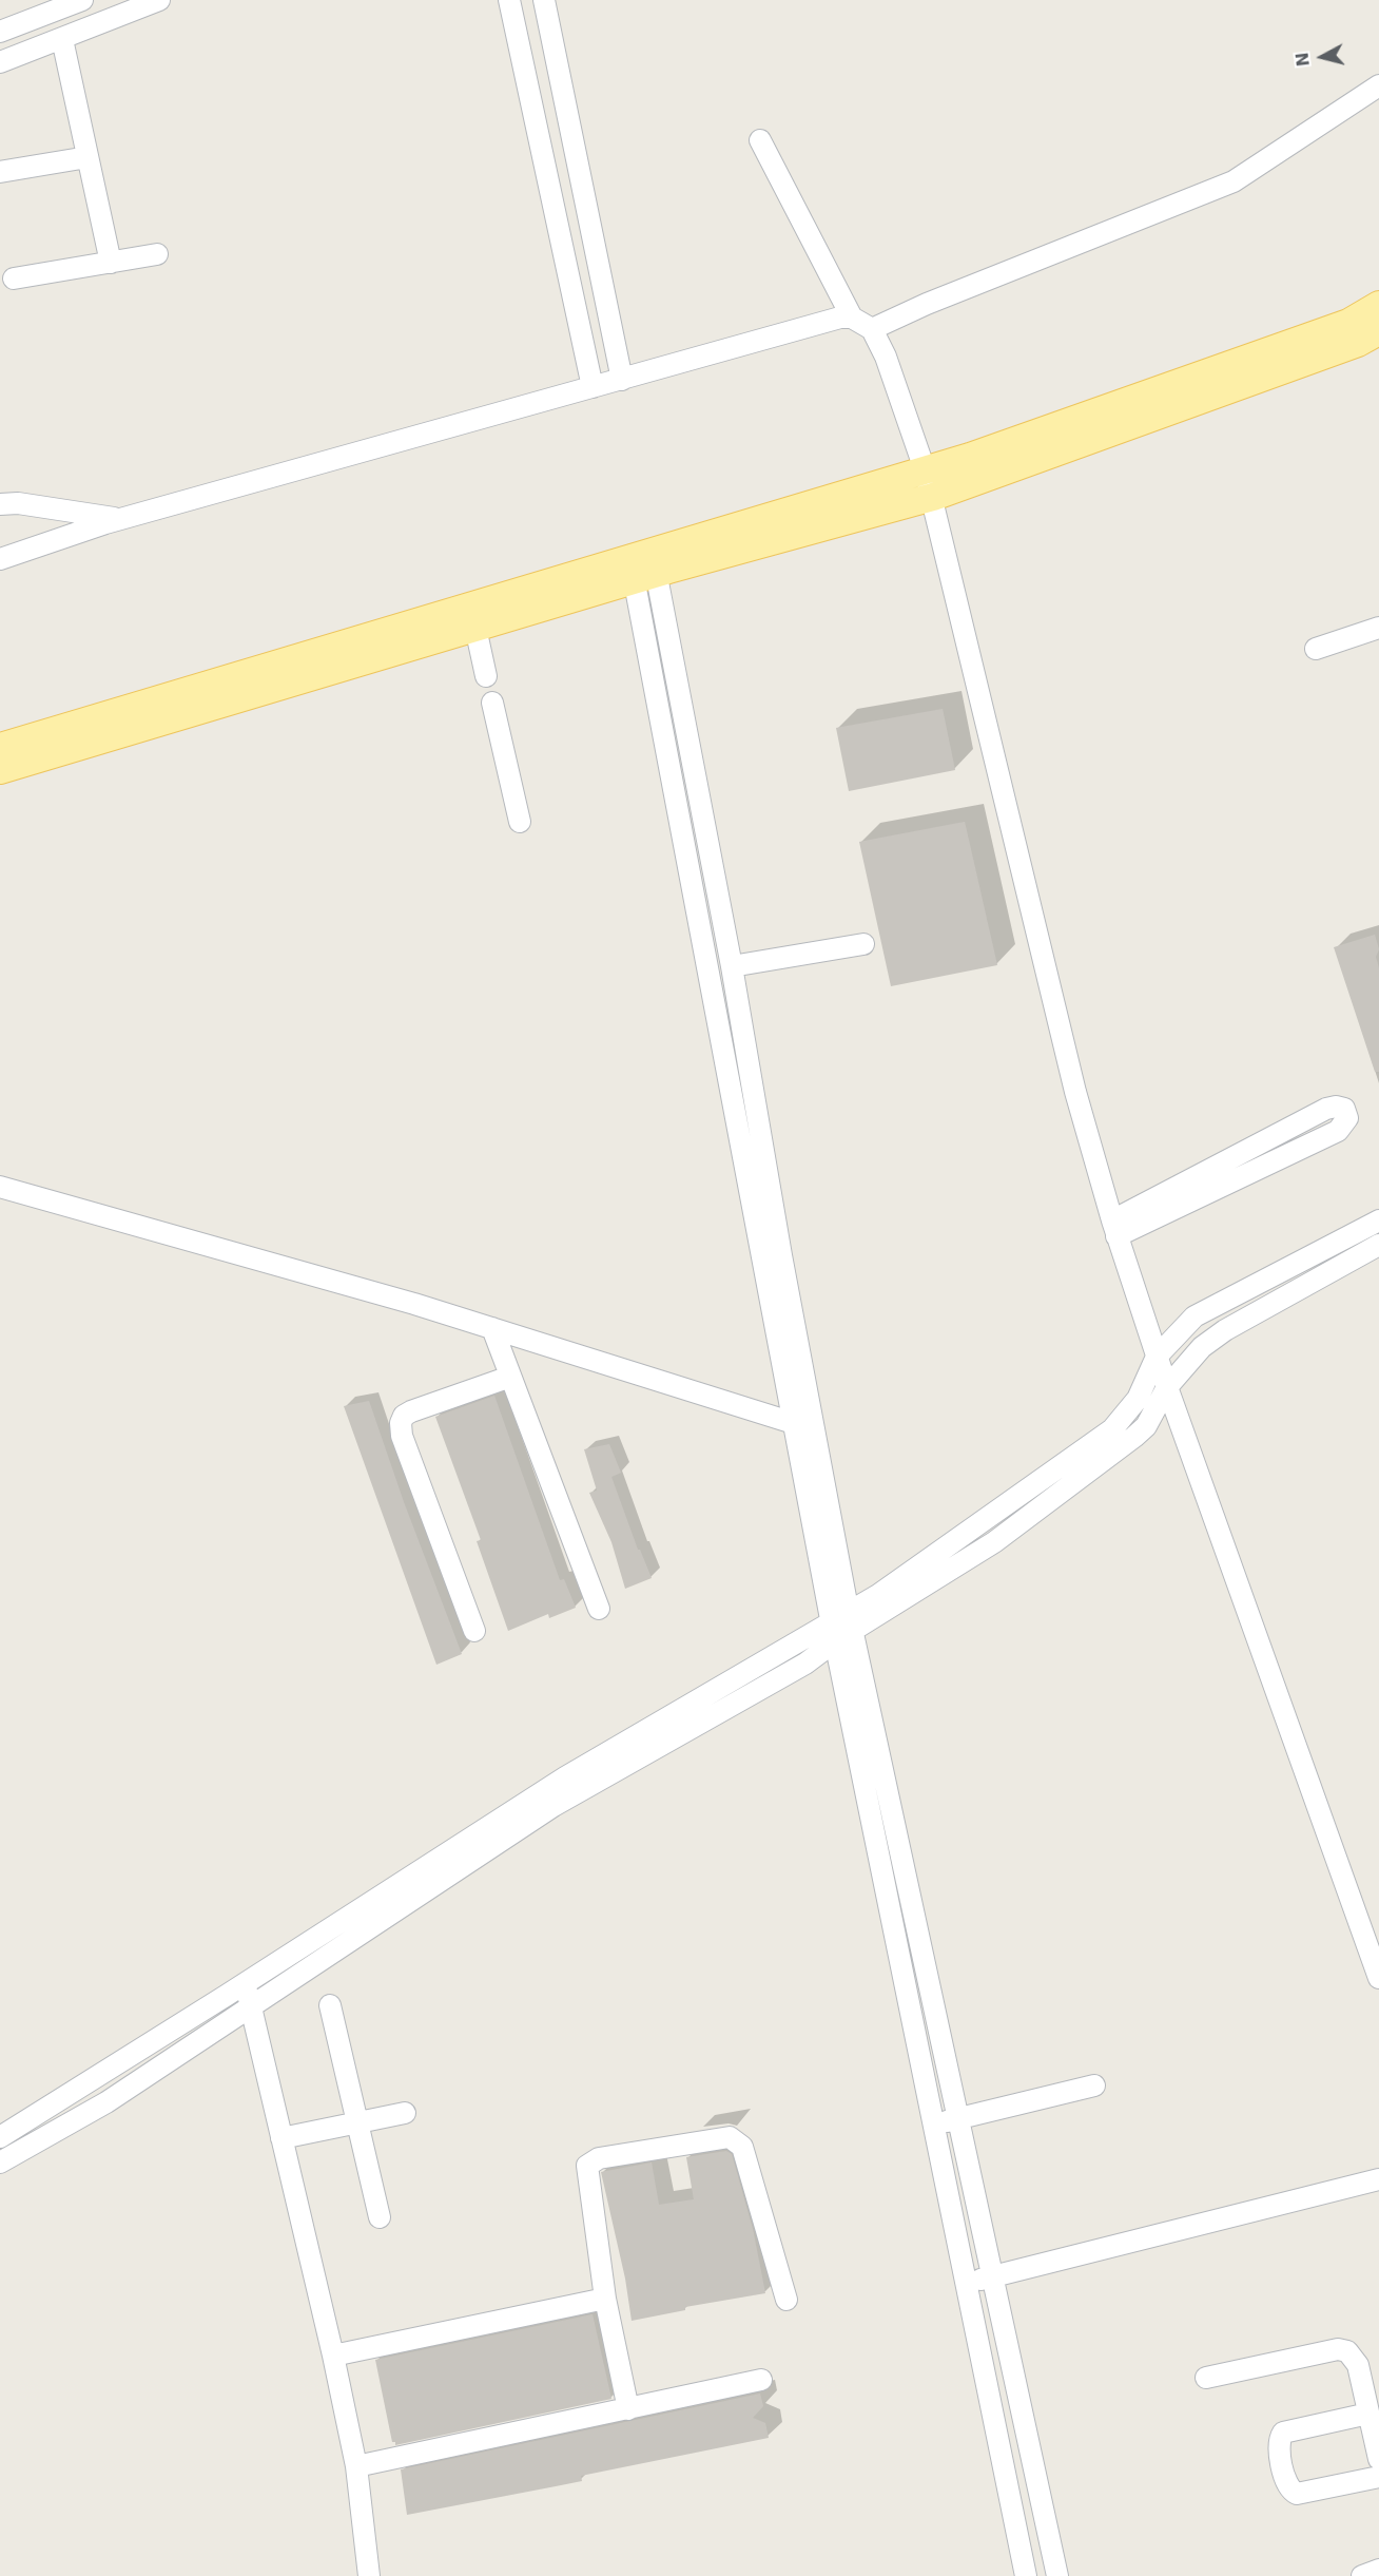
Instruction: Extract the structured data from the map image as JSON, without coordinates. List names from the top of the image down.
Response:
{
  "north": "left"
}
